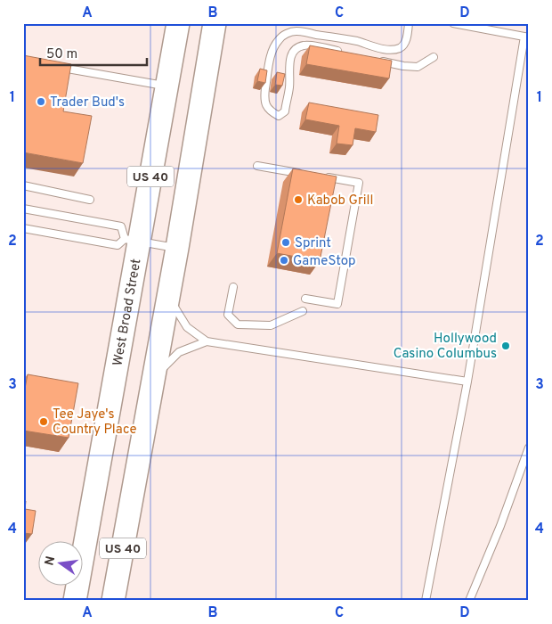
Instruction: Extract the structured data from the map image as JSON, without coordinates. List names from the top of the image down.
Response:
{
  "streets": {
    "main road": ["US 40", "West Broad Street"]
  },
  "places": [
    "Trader Bud's",
    "Kabob Grill",
    "Sprint",
    "GameStop",
    "Hollywood Casino Columbus",
    "Tee Jaye's Country Place"
  ],
  "scale_bar": "50 m",
  "north": "left",
  "grid": {
    "columns": [
      "A",
      "B",
      "C",
      "D"
    ],
    "rows": [
      "1",
      "2",
      "3",
      "4"
    ]
  }
}
